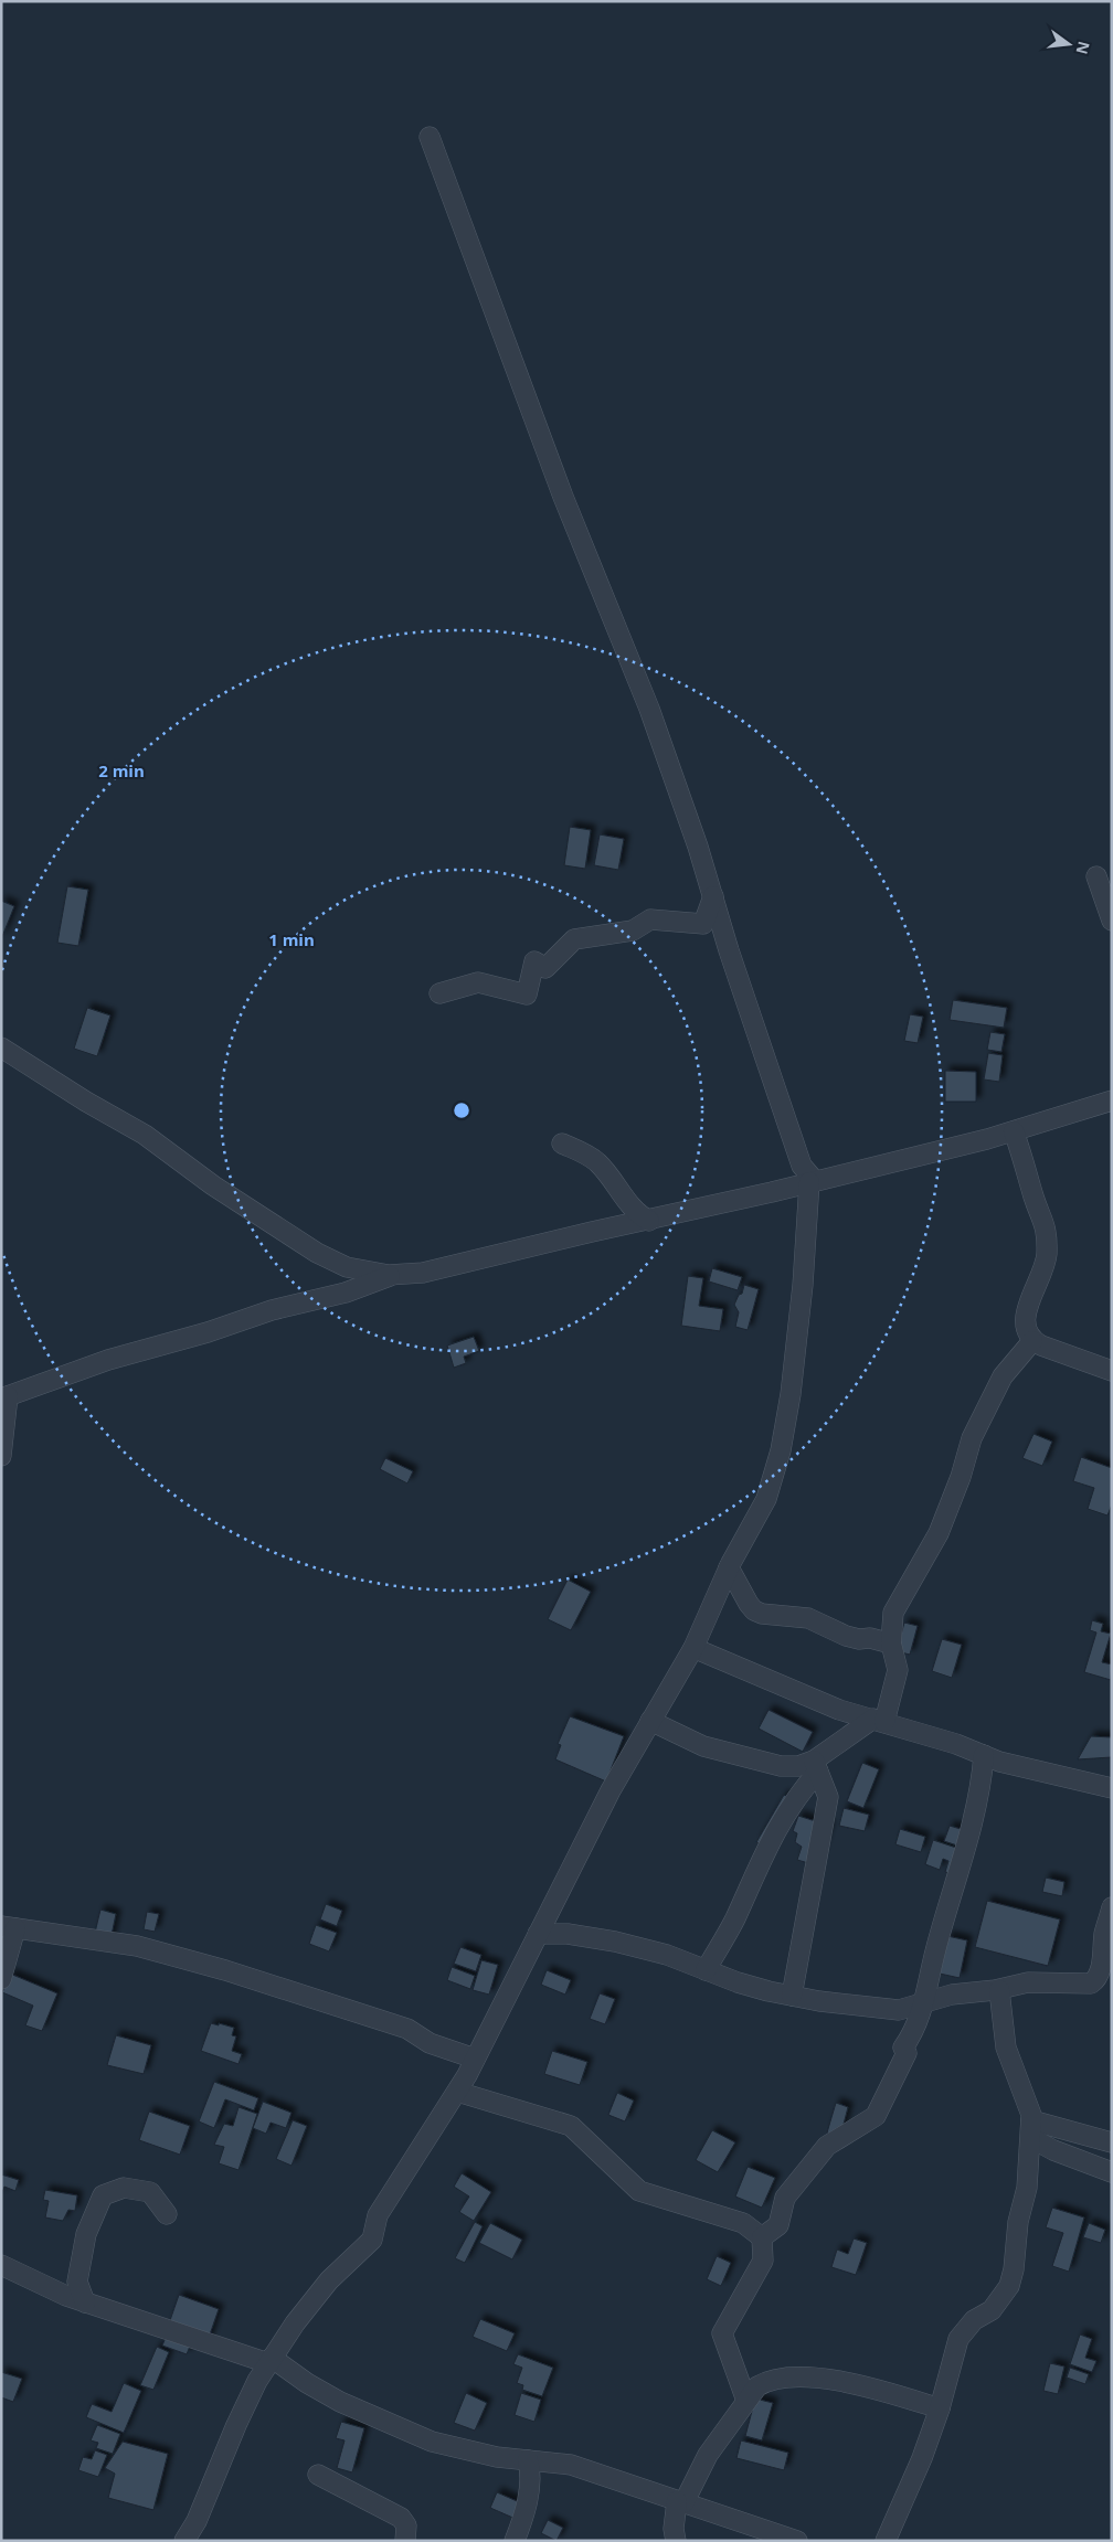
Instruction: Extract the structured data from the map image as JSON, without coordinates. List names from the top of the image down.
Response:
{
  "north": "right",
  "rings": ["2 min", "1 min"]
}
